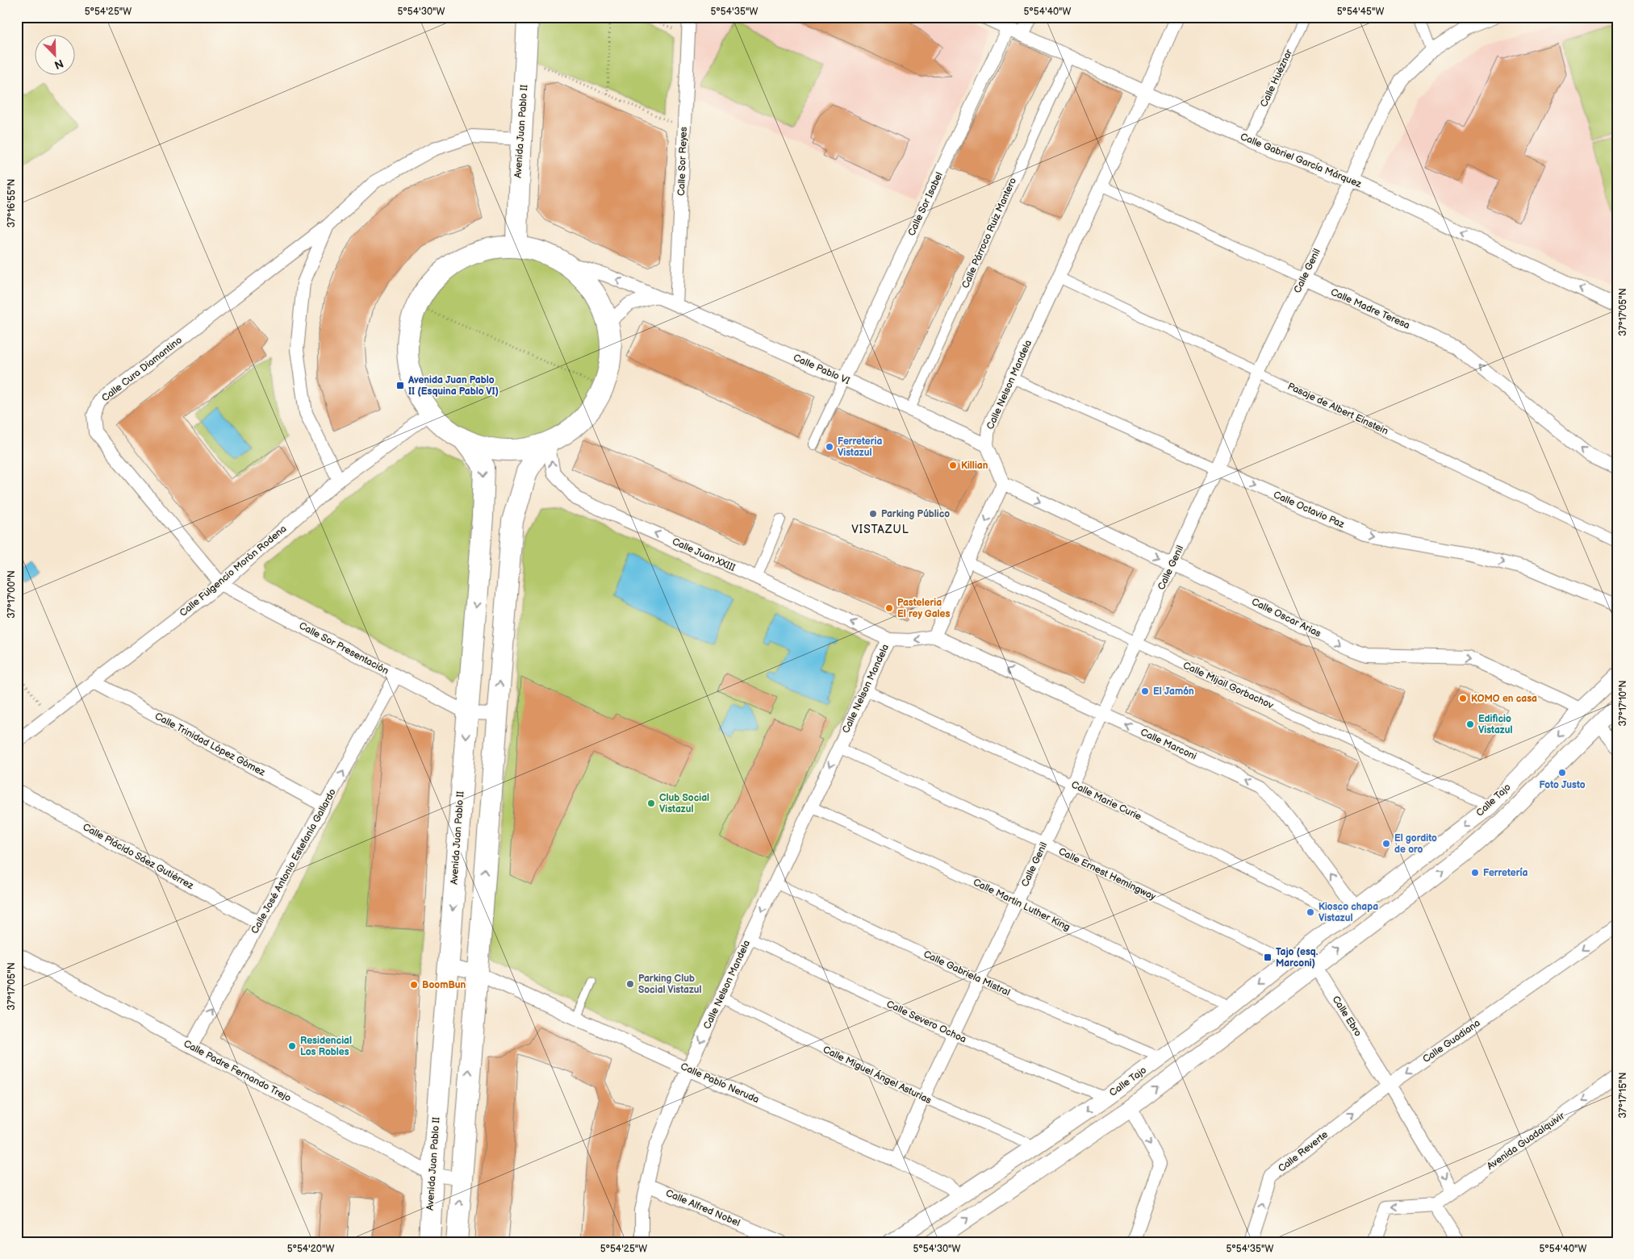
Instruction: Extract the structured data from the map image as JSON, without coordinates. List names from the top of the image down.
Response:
{
  "streets": {
    "main road": ["Avenida Juan Pablo II"],
    "street": [
      "Calle Huéznar",
      "Calle Gabriel García Márquez",
      "Calle Sor Reyes",
      "Calle Sor Isabel",
      "Calle Párroco Ruiz Mantero",
      "Calle Genil",
      "Calle Madre Teresa",
      "Calle Cura Diamantino",
      "Calle Pablo VI",
      "Calle Nelson Mandela",
      "Pasaje de Albert Einstein",
      "Calle Octavio Paz",
      "Calle Juan XXIII",
      "Calle Fulgencio Morón Rodena",
      "Calle Oscar Arias",
      "Calle Sor Presentación",
      "Calle Mijail Gorbachov",
      "Calle Trinidad López Gómez",
      "Calle Marconi",
      "Calle Tajo",
      "Calle Marie Curie",
      "Calle Plácido Sáez Gutiérrez",
      "Calle José Antonio Estefanía Gallardo",
      "Calle Ernest Hemingway",
      "Calle Martin Luther King",
      "Calle Gabriela Mistral",
      "Calle Ebro",
      "Calle Severo Ochoa",
      "Calle Guadiana",
      "Calle Padre Fernando Trejo",
      "Calle Miguel Ángel Asturias",
      "Calle Pablo Neruda",
      "Avenida Guadalquivir",
      "Calle Reverte",
      "Calle Alfred Nobel"
    ]
  },
  "crossings": [
    ["Calle Huéznar", "Calle Gabriel García Márquez"],
    ["Avenida Juan Pablo II", "Calle Cura Diamantino"],
    ["Avenida Juan Pablo II", "Calle Sor Presentación"],
    ["Avenida Juan Pablo II", "Calle Padre Fernando Trejo"],
    ["Avenida Juan Pablo II", "Calle Pablo Neruda"],
    ["Calle Gabriel García Márquez", "Calle Sor Isabel"],
    ["Calle Gabriel García Márquez", "Calle Párroco Ruiz Mantero"],
    ["Calle Gabriel García Márquez", "Calle Genil"],
    ["Calle Gabriel García Márquez", "Calle Nelson Mandela"],
    ["Calle Sor Reyes", "Calle Pablo VI"],
    ["Calle Sor Isabel", "Calle Pablo VI"],
    ["Calle Párroco Ruiz Mantero", "Calle Pablo VI"],
    ["Calle Genil", "Calle Madre Teresa"],
    ["Calle Genil", "Pasaje de Albert Einstein"],
    ["Calle Genil", "Calle Octavio Paz"],
    ["Calle Genil", "Calle Oscar Arias"],
    ["Calle Genil", "Calle Mijail Gorbachov"],
    ["Calle Genil", "Calle Marconi"],
    ["Calle Genil", "Calle Marie Curie"],
    ["Calle Genil", "Calle Ernest Hemingway"],
    ["Calle Genil", "Calle Martin Luther King"],
    ["Calle Genil", "Calle Gabriela Mistral"],
    ["Calle Genil", "Calle Severo Ochoa"],
    ["Calle Genil", "Calle Miguel Ángel Asturias"],
    ["Calle Genil", "Calle Pablo Neruda"],
    ["Calle Madre Teresa", "Calle Nelson Mandela"],
    ["Calle Cura Diamantino", "Calle Fulgencio Morón Rodena"],
    ["Calle Cura Diamantino", "Calle Sor Presentación"],
    ["Calle Pablo VI", "Calle Nelson Mandela"],
    ["Calle Nelson Mandela", "Pasaje de Albert Einstein"],
    ["Calle Nelson Mandela", "Calle Octavio Paz"],
    ["Calle Nelson Mandela", "Calle Juan XXIII"],
    ["Calle Nelson Mandela", "Calle Marconi"],
    ["Calle Nelson Mandela", "Calle Marie Curie"],
    ["Calle Nelson Mandela", "Calle Ernest Hemingway"],
    ["Calle Nelson Mandela", "Calle Martin Luther King"],
    ["Calle Nelson Mandela", "Calle Gabriela Mistral"],
    ["Calle Nelson Mandela", "Calle Severo Ochoa"],
    ["Calle Nelson Mandela", "Calle Miguel Ángel Asturias"],
    ["Calle Nelson Mandela", "Calle Pablo Neruda"],
    ["Calle Nelson Mandela", "Calle Alfred Nobel"],
    ["Calle Fulgencio Morón Rodena", "Calle Sor Presentación"],
    ["Calle Fulgencio Morón Rodena", "Calle Trinidad López Gómez"],
    ["Calle Oscar Arias", "Calle Tajo"],
    ["Calle Sor Presentación", "Calle José Antonio Estefanía Gallardo"],
    ["Calle Mijail Gorbachov", "Calle Tajo"],
    ["Calle Trinidad López Gómez", "Calle José Antonio Estefanía Gallardo"],
    ["Calle Marconi", "Calle Tajo"],
    ["Calle Marconi", "Calle Marie Curie"],
    ["Calle Tajo", "Calle Marie Curie"],
    ["Calle Tajo", "Calle Ernest Hemingway"],
    ["Calle Tajo", "Calle Martin Luther King"],
    ["Calle Tajo", "Calle Gabriela Mistral"],
    ["Calle Tajo", "Calle Ebro"],
    ["Calle Tajo", "Calle Severo Ochoa"],
    ["Calle Tajo", "Calle Miguel Ángel Asturias"],
    ["Calle Tajo", "Calle Pablo Neruda"],
    ["Calle Plácido Sáez Gutiérrez", "Calle José Antonio Estefanía Gallardo"],
    ["Calle José Antonio Estefanía Gallardo", "Calle Padre Fernando Trejo"],
    ["Calle Ebro", "Calle Guadiana"],
    ["Calle Ebro", "Calle Reverte"],
    ["Calle Guadiana", "Calle Reverte"]
  ],
  "one_way": [
    "Calle Gabriel García Márquez",
    "Calle Madre Teresa",
    "Calle Octavio Paz",
    "Calle Juan XXIII",
    "Calle Oscar Arias",
    "Calle Marconi",
    "Calle José Antonio Estefanía Gallardo",
    "Calle Guadiana",
    "Avenida Guadalquivir",
    "Calle Reverte"
  ],
  "districts": ["VISTAZUL"],
  "places": {
    "transit": ["Avenida Juan Pablo II (Esquina Pablo VI)", "Tajo (esq. Marconi)"],
    "other": [
      "Ferreteria Vistazul",
      "Killian",
      "Parking Público",
      "Pasteleria El rey Gales",
      "El Jamón",
      "KOMO en casa",
      "Edificio Vistazul",
      "Foto Justo",
      "Club Social Vistazul",
      "El gordito de oro",
      "Ferretería",
      "Kiosco chapa Vistazul",
      "Parking Club Social Vistazul",
      "BoomBun",
      "Residencial Los Robles"
    ]
  },
  "north": "bottom right",
  "coordinates": [
    "5°54'25\"W",
    "5°54'30\"W",
    "5°54'35\"W",
    "5°54'40\"W",
    "5°54'45\"W",
    "37°16'55\"N",
    "37°17'05\"N",
    "37°17'00\"N",
    "37°17'10\"N",
    "37°17'15\"N",
    "5°54'20\"W"
  ]
}
